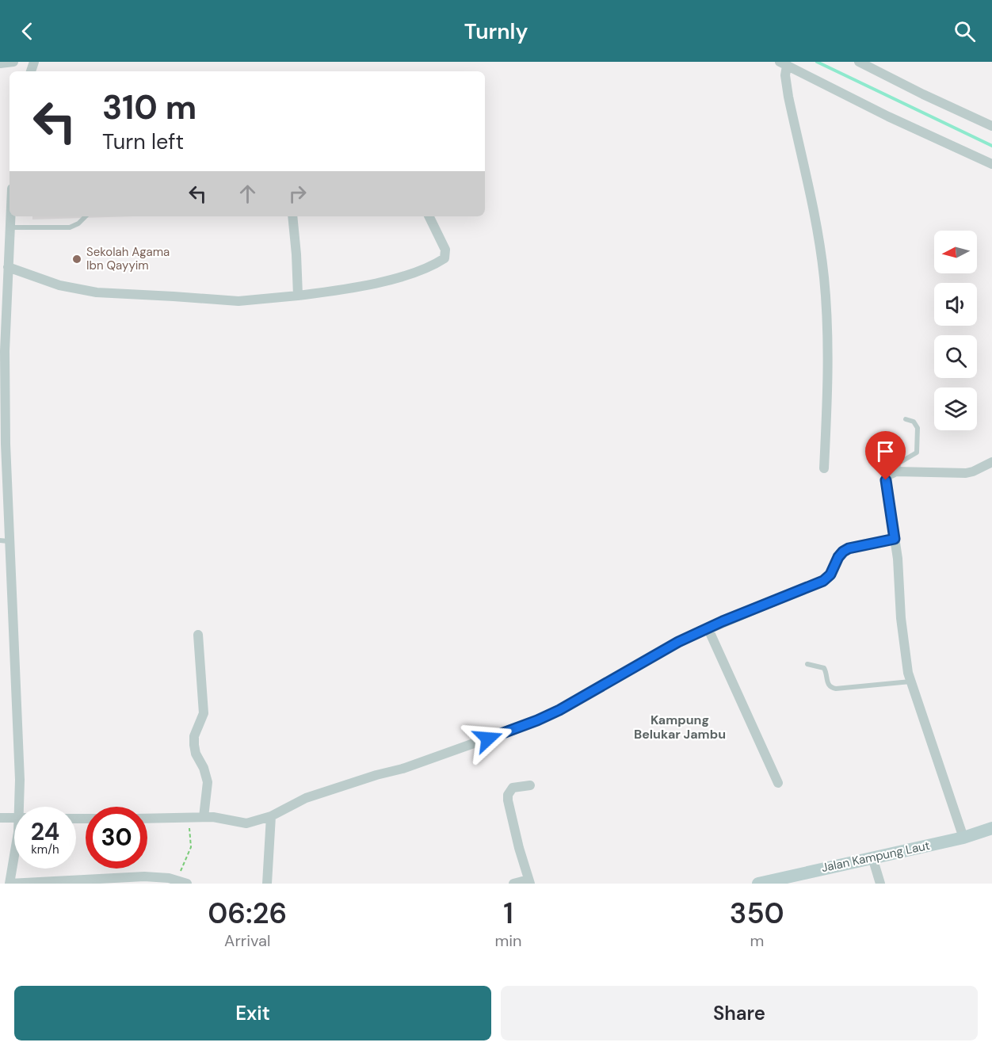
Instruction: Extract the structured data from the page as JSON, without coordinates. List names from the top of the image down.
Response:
{
  "streets": {
    "street": ["Jalan Kampung Laut"]
  },
  "districts": ["Kampung Belukar Jambu"],
  "places": ["Sekolah Agama Ibn Qayyim"],
  "north": "left",
  "page": {
    "header": "Turnly",
    "turn": ["310 m", "Turn left"],
    "speed": "24 km/h",
    "limit": "30",
    "eta": [
      "06:26",
      "Arrival",
      "1",
      "min",
      "350",
      "m"
    ],
    "buttons": ["Exit", "Share"]
  }
}
